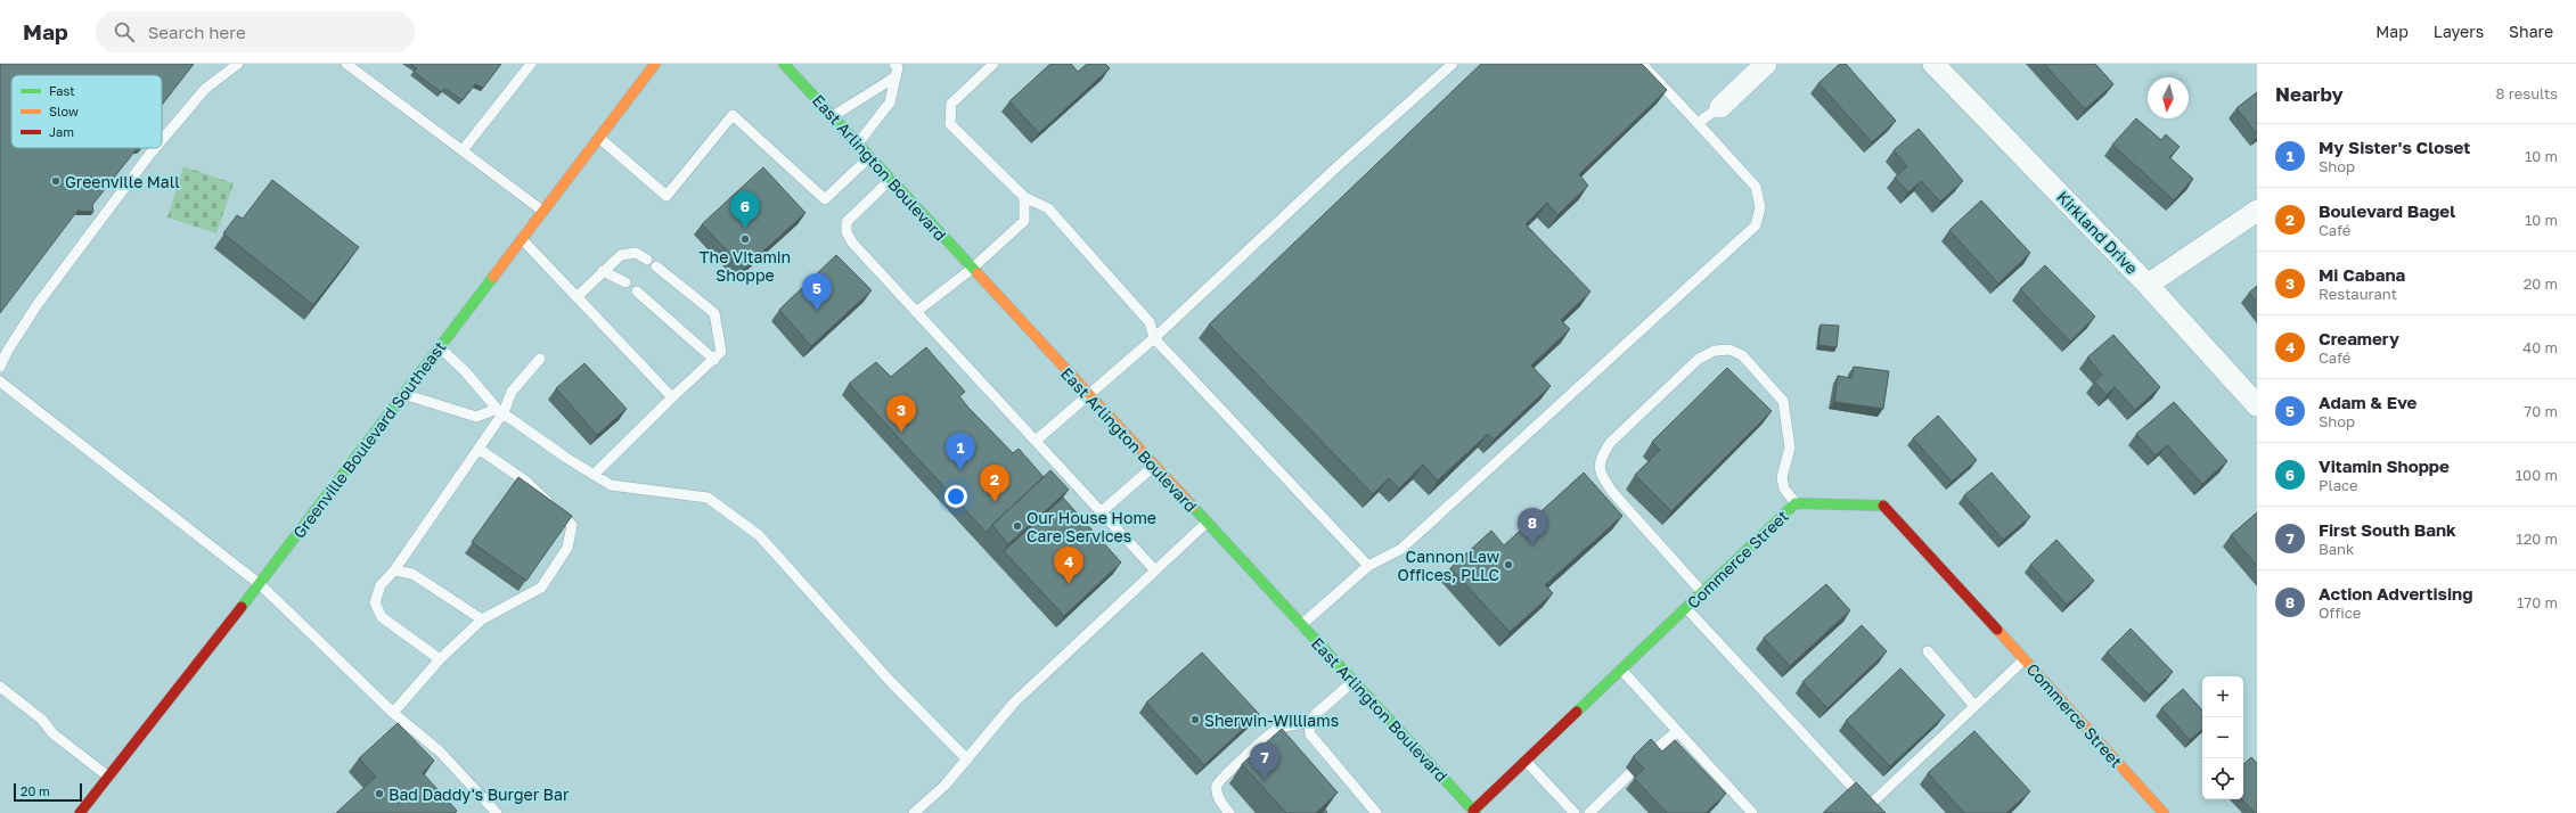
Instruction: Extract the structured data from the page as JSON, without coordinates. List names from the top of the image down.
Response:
{
  "streets": {
    "main road": ["East Arlington Boulevard", "Greenville Boulevard Southeast", "Commerce Street"],
    "street": ["Kirkland Drive"]
  },
  "crossings": [
    ["East Arlington Boulevard", "Commerce Street"]
  ],
  "places": [
    "Greenville Mall",
    "The Vitamin Shoppe",
    "Our House Home Care Services",
    "Cannon Law Offices, PLLC",
    "Sherwin-Williams",
    "Bad Daddy's Burger Bar"
  ],
  "legend": ["Fast", "Slow", "Jam"],
  "scale_bar": "20 m",
  "north": "bottom",
  "page": {
    "header": "Map",
    "search": "Search here",
    "nav": ["Map", "Layers", "Share"],
    "heading": ["Nearby", "8 results"],
    "list": [
      {
        "mark": "1",
        "name": "My Sister's Closet",
        "note": "Shop",
        "value": "10 m"
      },
      {
        "mark": "2",
        "name": "Boulevard Bagel",
        "note": "Café",
        "value": "10 m"
      },
      {
        "mark": "3",
        "name": "Mi Cabana",
        "note": "Restaurant",
        "value": "20 m"
      },
      {
        "mark": "4",
        "name": "Creamery",
        "note": "Café",
        "value": "40 m"
      },
      {
        "mark": "5",
        "name": "Adam & Eve",
        "note": "Shop",
        "value": "70 m"
      },
      {
        "mark": "6",
        "name": "Vitamin Shoppe",
        "note": "Place",
        "value": "100 m"
      },
      {
        "mark": "7",
        "name": "First South Bank",
        "note": "Bank",
        "value": "120 m"
      },
      {
        "mark": "8",
        "name": "Action Advertising",
        "note": "Office",
        "value": "170 m"
      }
    ],
    "pins": [
      "6",
      "5",
      "3",
      "1",
      "2",
      "8",
      "4",
      "7"
    ],
    "map_buttons": ["+", "−"],
    "scale": "20 m"
  }
}
